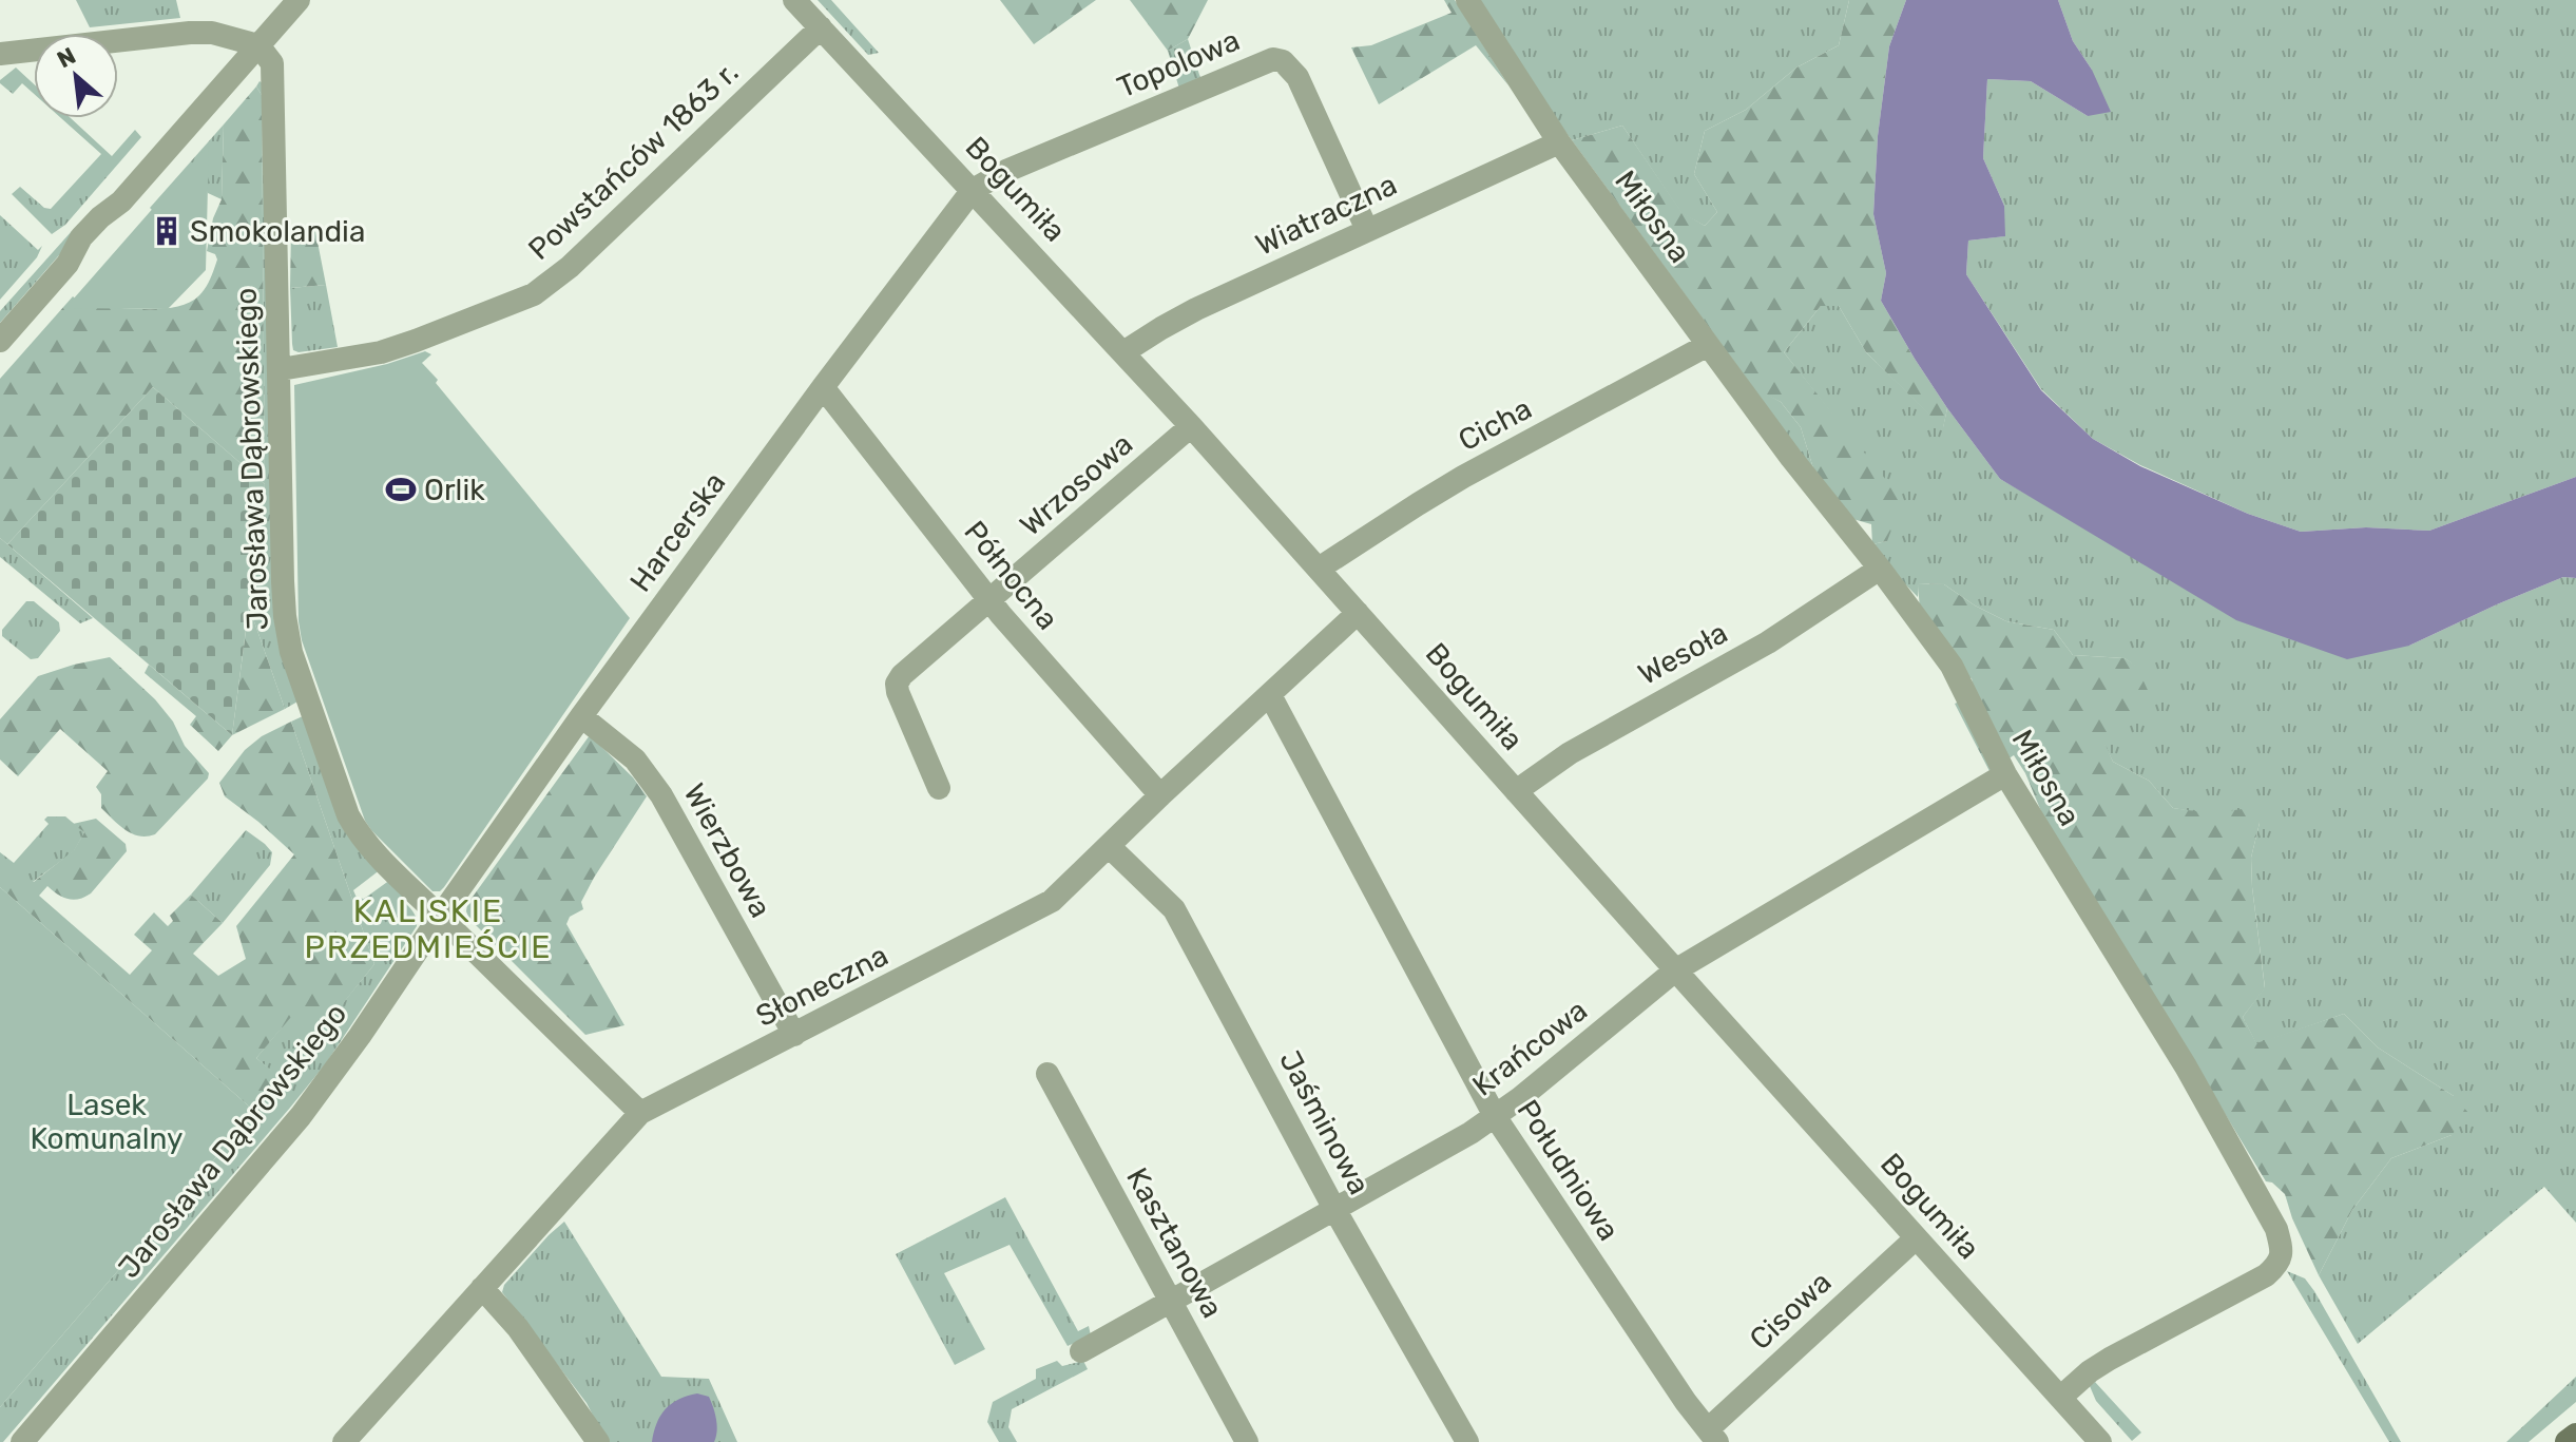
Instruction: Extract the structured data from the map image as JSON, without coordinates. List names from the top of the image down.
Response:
{
  "streets": {
    "street": [
      "Topolowa",
      "Powstańców 1863 r.",
      "Bogumiła",
      "Wiatraczna",
      "Miłosna",
      "Cicha",
      "Jarosława Dąbrowskiego",
      "Wrzosowa",
      "Harcerska",
      "Północna",
      "Wesoła",
      "Wierzbowa",
      "Słoneczna",
      "Krańcowa",
      "Jaśminowa",
      "Południowa",
      "Kasztanowa",
      "Cisowa"
    ]
  },
  "crossings": [
    ["Topolowa", "Bogumiła"],
    ["Topolowa", "Wiatraczna"],
    ["Topolowa", "Harcerska"],
    ["Powstańców 1863 r.", "Bogumiła"],
    ["Powstańców 1863 r.", "Jarosława Dąbrowskiego"],
    ["Bogumiła", "Wiatraczna"],
    ["Bogumiła", "Miłosna"],
    ["Bogumiła", "Cicha"],
    ["Bogumiła", "Wrzosowa"],
    ["Bogumiła", "Harcerska"],
    ["Bogumiła", "Wesoła"],
    ["Bogumiła", "Słoneczna"],
    ["Bogumiła", "Krańcowa"],
    ["Bogumiła", "Cisowa"],
    ["Wiatraczna", "Miłosna"],
    ["Miłosna", "Cicha"],
    ["Miłosna", "Wesoła"],
    ["Miłosna", "Krańcowa"],
    ["Jarosława Dąbrowskiego", "Harcerska"],
    ["Wrzosowa", "Północna"],
    ["Harcerska", "Północna"],
    ["Harcerska", "Wierzbowa"],
    ["Północna", "Słoneczna"],
    ["Wierzbowa", "Słoneczna"],
    ["Słoneczna", "Jaśminowa"],
    ["Słoneczna", "Południowa"],
    ["Krańcowa", "Jaśminowa"],
    ["Krańcowa", "Południowa"],
    ["Krańcowa", "Kasztanowa"],
    ["Południowa", "Cisowa"]
  ],
  "districts": ["KALISKIE PRZEDMIEŚCIE"],
  "parks": ["Lasek Komunalny"],
  "places": {
    "building": ["Smokolandia"],
    "sports": ["Orlik"]
  },
  "north": "top left"
}
